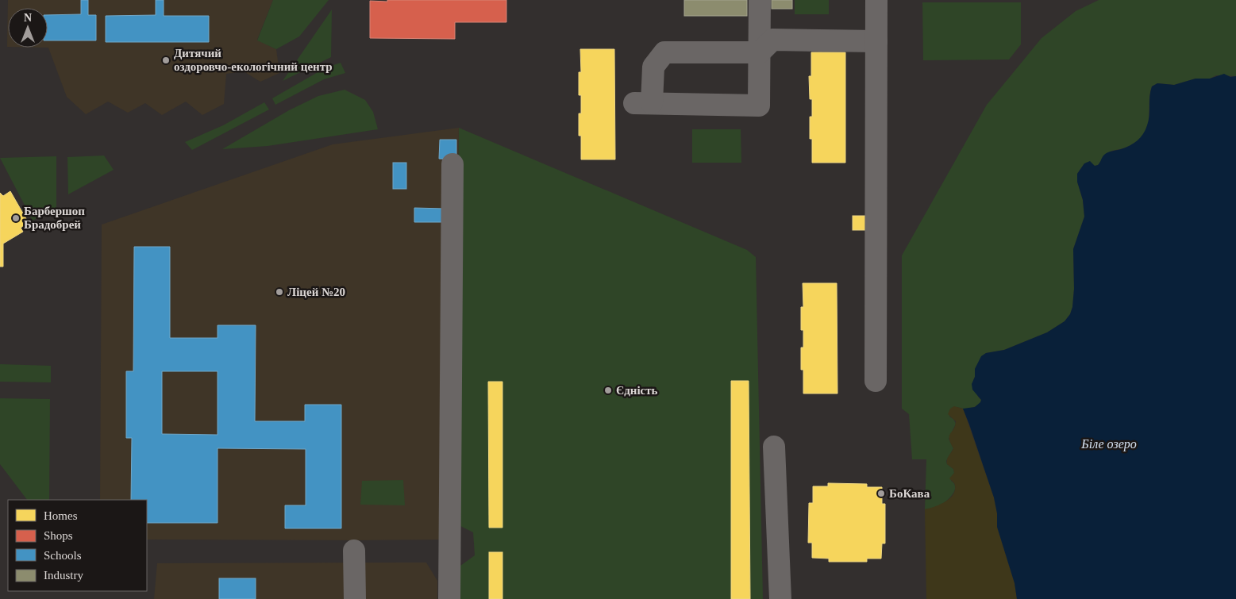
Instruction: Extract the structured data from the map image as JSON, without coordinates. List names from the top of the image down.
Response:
{
  "water": ["Біле озеро"],
  "places": [
    "Дитячий оздоровчо-екологічний центр",
    "Барбершоп Брадобрей",
    "Ліцей №20",
    "Єдність",
    "БоКава"
  ],
  "legend": [
    "Homes",
    "Shops",
    "Schools",
    "Industry"
  ],
  "north": "top"
}
